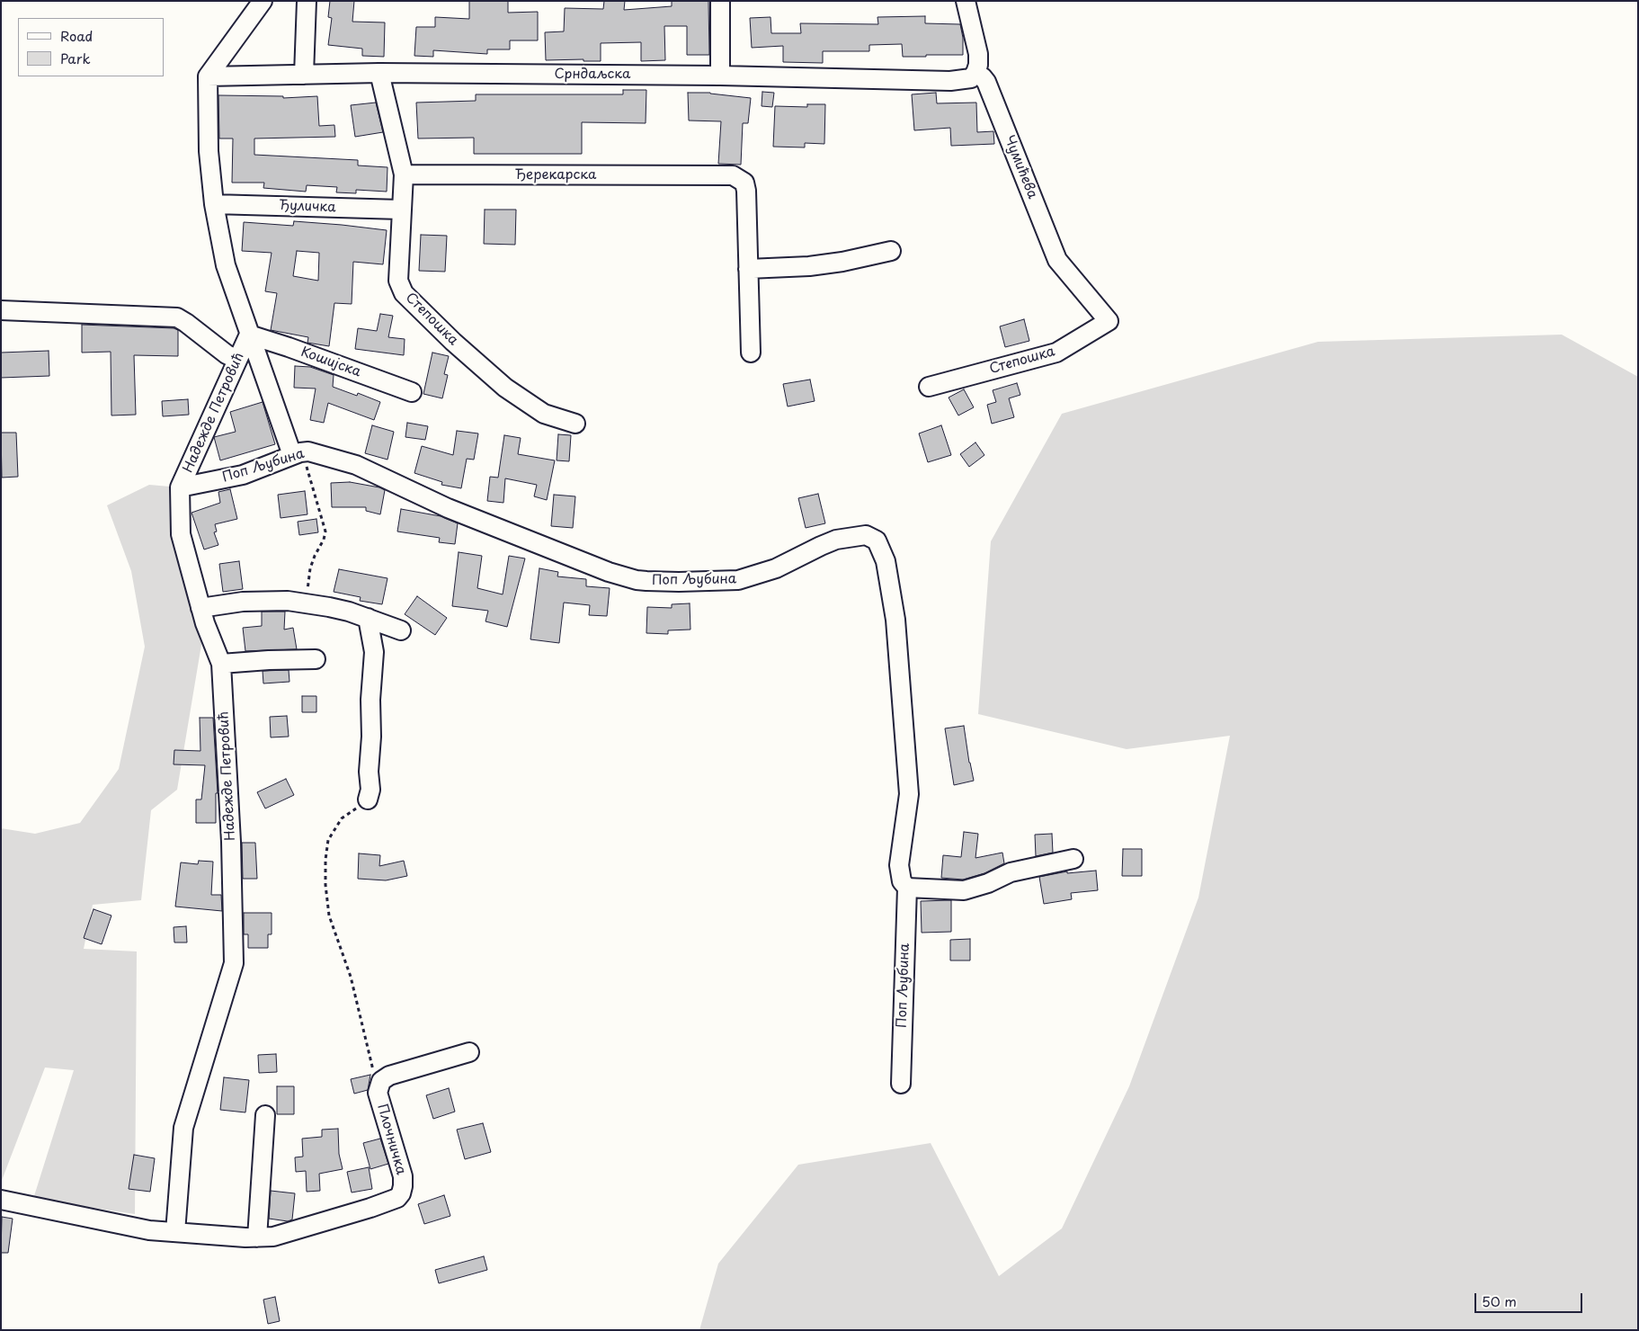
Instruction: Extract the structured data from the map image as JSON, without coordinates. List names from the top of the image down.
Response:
{
  "streets": {
    "street": [
      "Срндаљска",
      "Чумићева",
      "Ђерекарска",
      "Ђуличка",
      "Степошка",
      "Кошијска",
      "Надежде Петровић",
      "Поп Љубина",
      "Плочничка"
    ]
  },
  "crossings": [
    ["Срндаљска", "Чумићева"],
    ["Срндаљска", "Степошка"],
    ["Срндаљска", "Надежде Петровић"],
    ["Чумићева", "Степошка"],
    ["Ђерекарска", "Степошка"],
    ["Ђуличка", "Степошка"],
    ["Ђуличка", "Надежде Петровић"],
    ["Кошијска", "Надежде Петровић"],
    ["Надежде Петровић", "Поп Љубина"],
    ["Надежде Петровић", "Плочничка"]
  ],
  "legend": ["Road", "Park"],
  "scale_bar": "50 m"
}
